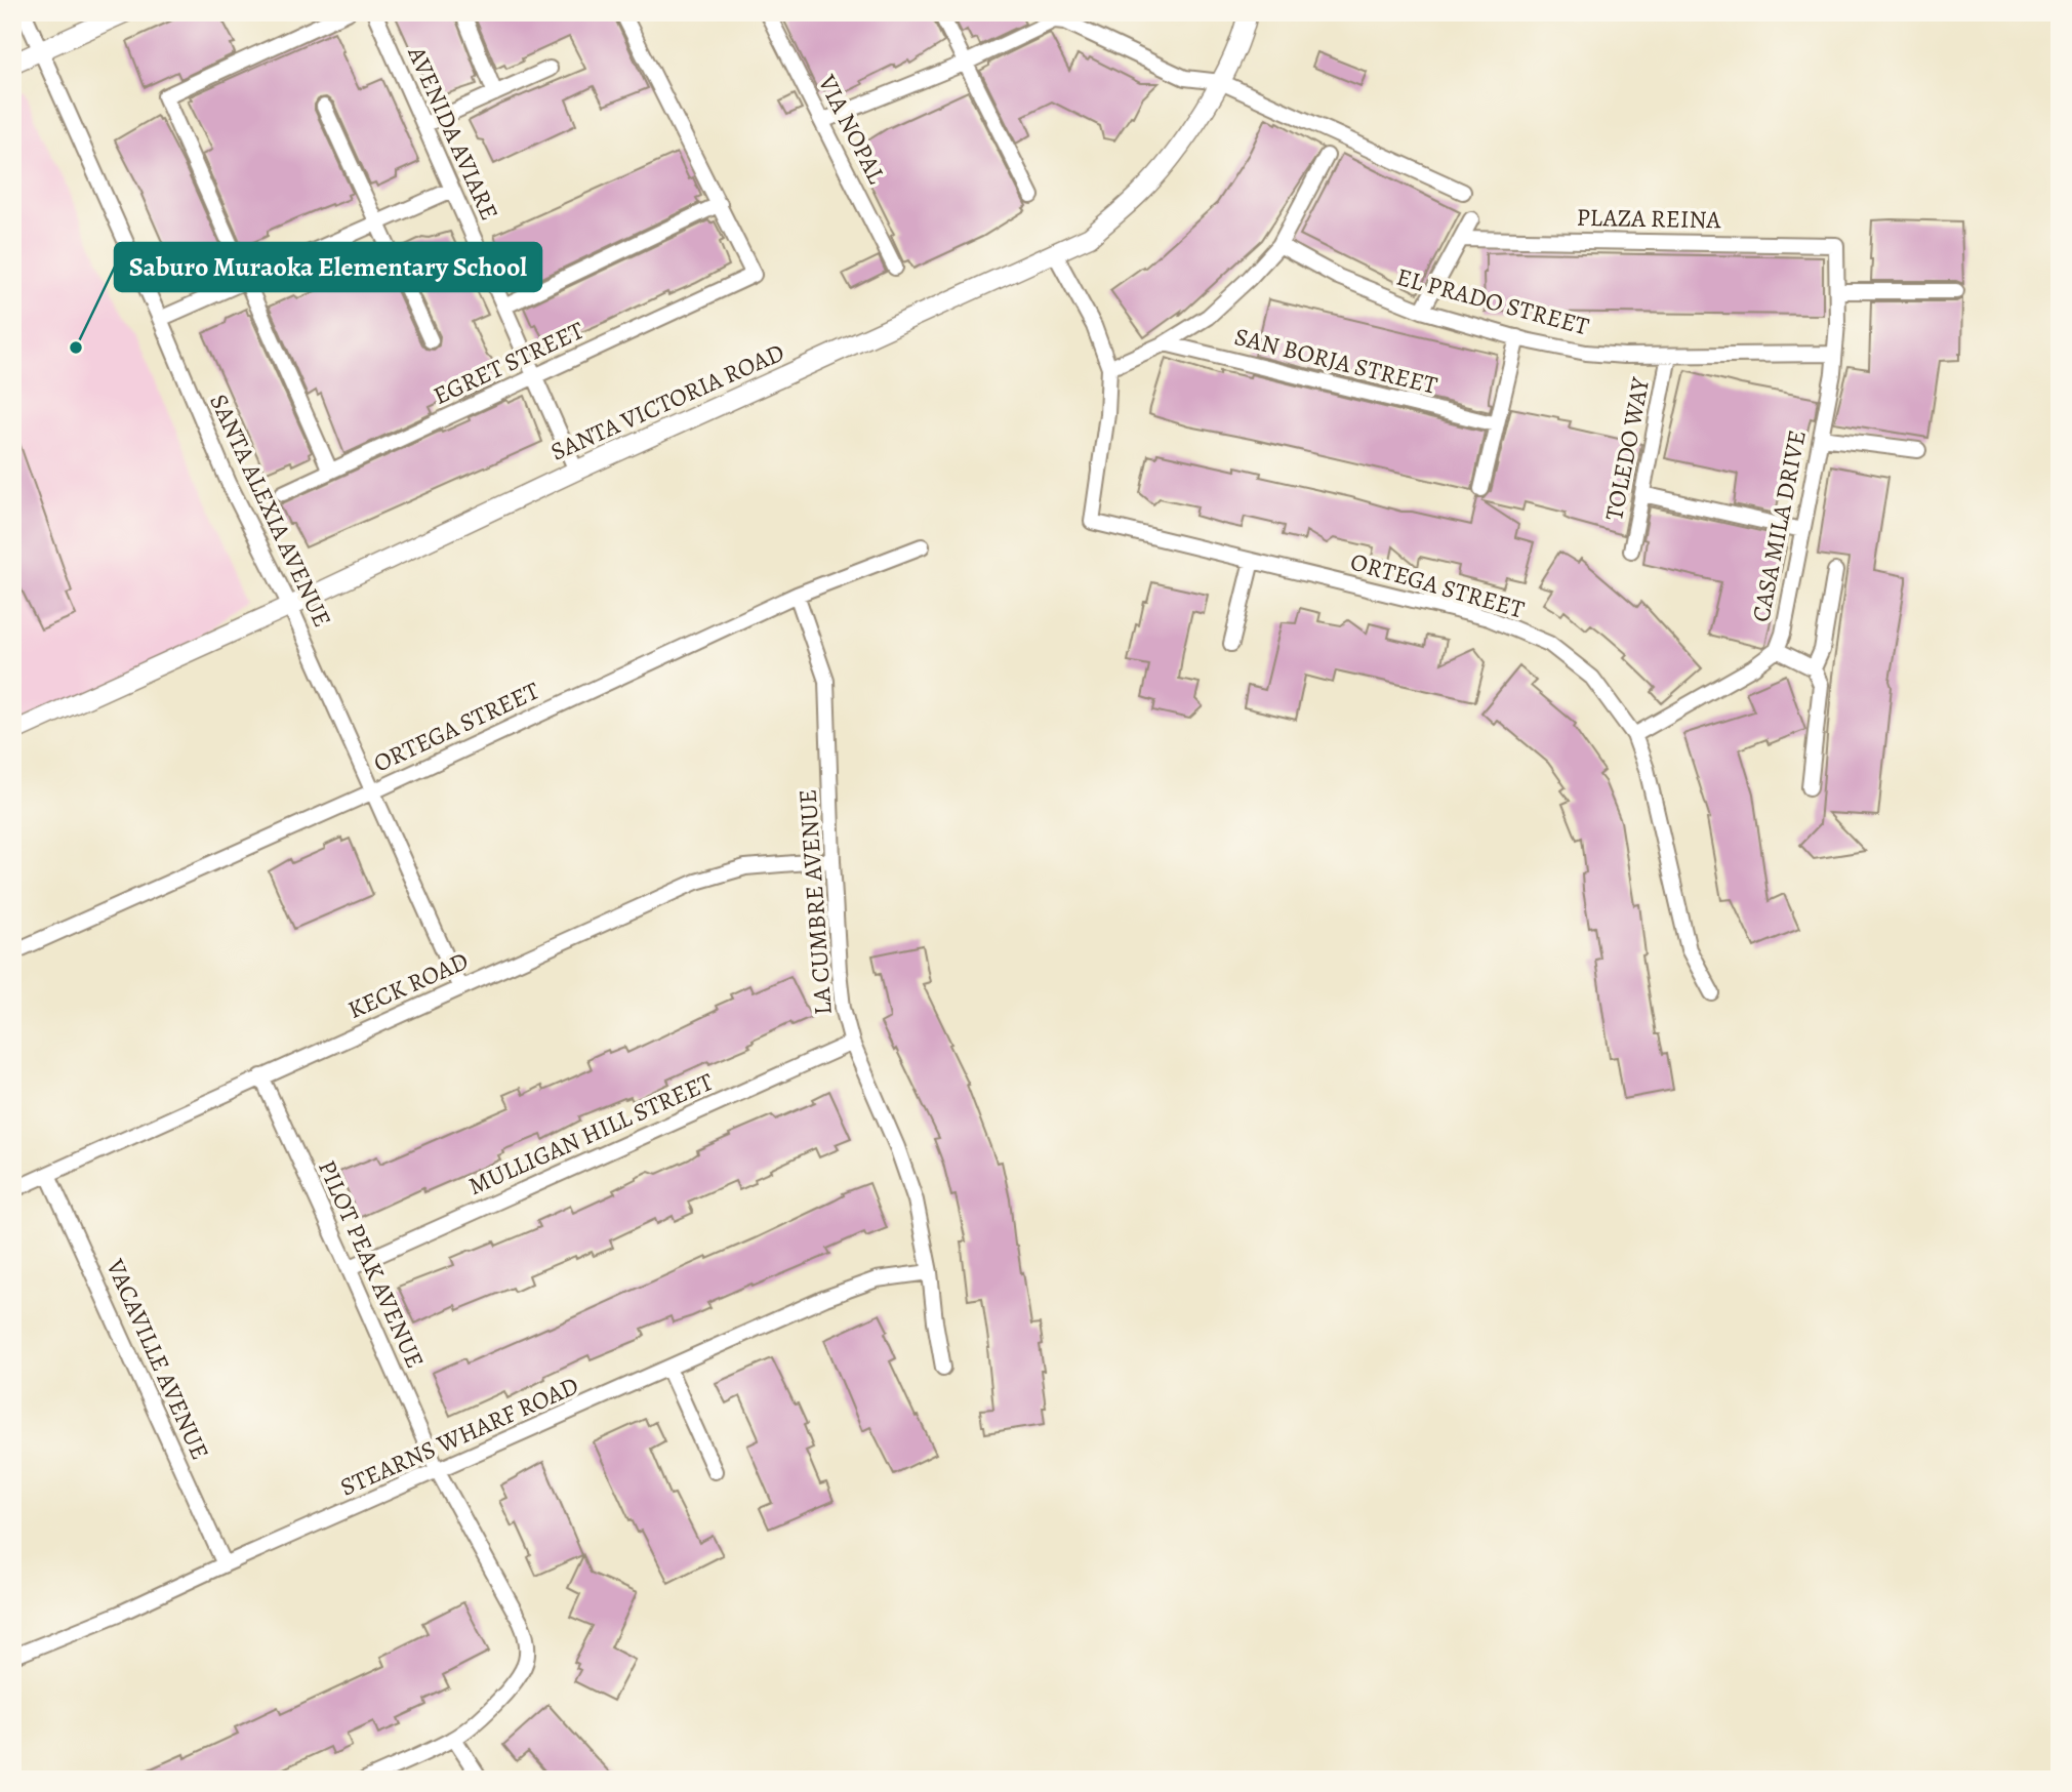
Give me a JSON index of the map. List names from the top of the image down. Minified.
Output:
{"streets":{"street":["VIA NOPAL","AVENIDA AVIARE","PLAZA REINA","EL PRADO STREET","SAN BORJA STREET","EGRET STREET","SANTA VICTORIA ROAD","TOLEDO WAY","SANTA ALEXIA AVENUE","CASA MILA DRIVE","ORTEGA STREET","LA CUMBRE AVENUE","KECK ROAD","MULLIGAN HILL STREET","PILOT PEAK AVENUE","VACAVILLE AVENUE","STEARNS WHARF ROAD"]},"crossings":[["AVENIDA AVIARE","EGRET STREET"],["AVENIDA AVIARE","SANTA VICTORIA ROAD"],["PLAZA REINA","CASA MILA DRIVE"],["EL PRADO STREET","TOLEDO WAY"],["EL PRADO STREET","CASA MILA DRIVE"],["SANTA VICTORIA ROAD","SANTA ALEXIA AVENUE"],["SANTA ALEXIA AVENUE","ORTEGA STREET"],["SANTA ALEXIA AVENUE","KECK ROAD"],["CASA MILA DRIVE","ORTEGA STREET"],["ORTEGA STREET","LA CUMBRE AVENUE"],["LA CUMBRE AVENUE","KECK ROAD"],["LA CUMBRE AVENUE","MULLIGAN HILL STREET"],["LA CUMBRE AVENUE","STEARNS WHARF ROAD"],["KECK ROAD","PILOT PEAK AVENUE"],["KECK ROAD","VACAVILLE AVENUE"],["MULLIGAN HILL STREET","PILOT PEAK AVENUE"],["PILOT PEAK AVENUE","STEARNS WHARF ROAD"],["VACAVILLE AVENUE","STEARNS WHARF ROAD"]],"places":["Saburo Muraoka Elementary School"]}
